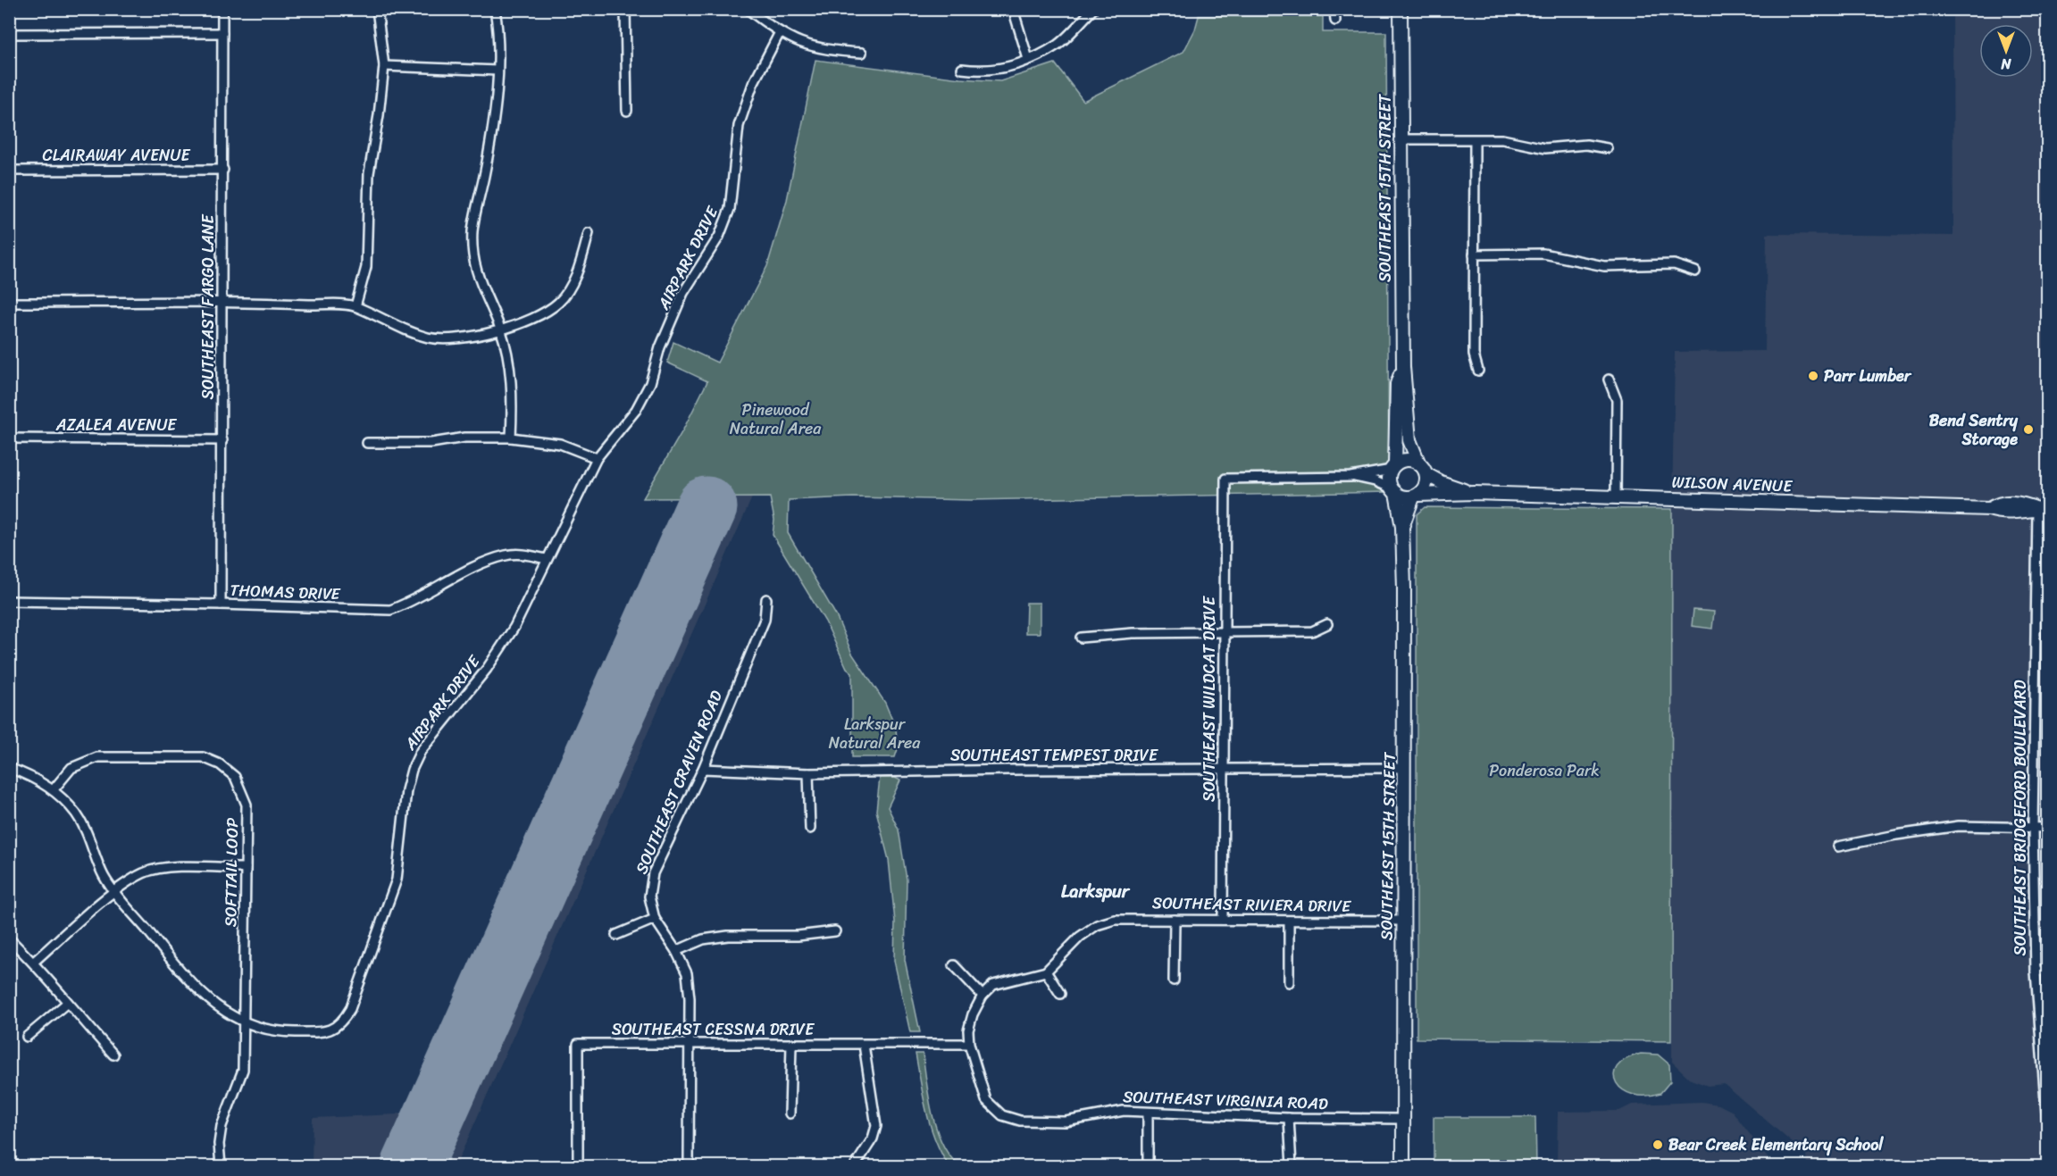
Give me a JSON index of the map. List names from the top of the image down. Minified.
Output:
{"streets":{"main road":["SOUTHEAST 15TH STREET","WILSON AVENUE"],"street":["CLAIRAWAY AVENUE","AIRPARK DRIVE","SOUTHEAST FARGO LANE","AZALEA AVENUE","THOMAS DRIVE","SOUTHEAST WILDCAT DRIVE","SOUTHEAST TEMPEST DRIVE","SOUTHEAST CRAVEN ROAD","SOUTHEAST BRIDGEFORD BOULEVARD","SOFTTAIL LOOP","SOUTHEAST RIVIERA DRIVE","SOUTHEAST CESSNA DRIVE","SOUTHEAST VIRGINIA ROAD"]},"crossings":[["CLAIRAWAY AVENUE","SOUTHEAST FARGO LANE"],["SOUTHEAST 15TH STREET","WILSON AVENUE"],["SOUTHEAST 15TH STREET","SOUTHEAST TEMPEST DRIVE"],["SOUTHEAST 15TH STREET","SOUTHEAST RIVIERA DRIVE"],["SOUTHEAST 15TH STREET","SOUTHEAST VIRGINIA ROAD"],["AIRPARK DRIVE","THOMAS DRIVE"],["AIRPARK DRIVE","SOFTTAIL LOOP"],["SOUTHEAST FARGO LANE","AZALEA AVENUE"],["SOUTHEAST FARGO LANE","THOMAS DRIVE"],["WILSON AVENUE","SOUTHEAST BRIDGEFORD BOULEVARD"],["SOUTHEAST WILDCAT DRIVE","SOUTHEAST TEMPEST DRIVE"],["SOUTHEAST WILDCAT DRIVE","SOUTHEAST RIVIERA DRIVE"],["SOUTHEAST TEMPEST DRIVE","SOUTHEAST CRAVEN ROAD"],["SOUTHEAST CRAVEN ROAD","SOUTHEAST CESSNA DRIVE"],["SOUTHEAST CESSNA DRIVE","SOUTHEAST VIRGINIA ROAD"]],"districts":["Larkspur"],"parks":["Pinewood Natural Area","Larkspur Natural Area","Ponderosa Park"],"places":["Parr Lumber","Bend Sentry Storage","Bear Creek Elementary School"],"north":"bottom"}
